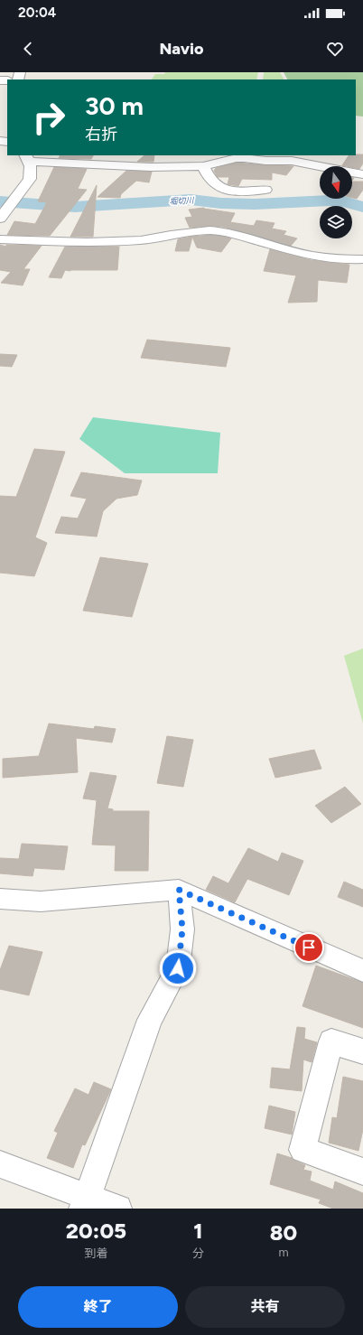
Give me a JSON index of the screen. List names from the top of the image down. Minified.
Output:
{"water":["堀切川"],"north":"bottom","page":{"status":"20:04","header":"Navio","turn":["30 m","右折"],"eta":["20:05","到着","1","分","80","m"],"buttons":["終了","共有"]}}
